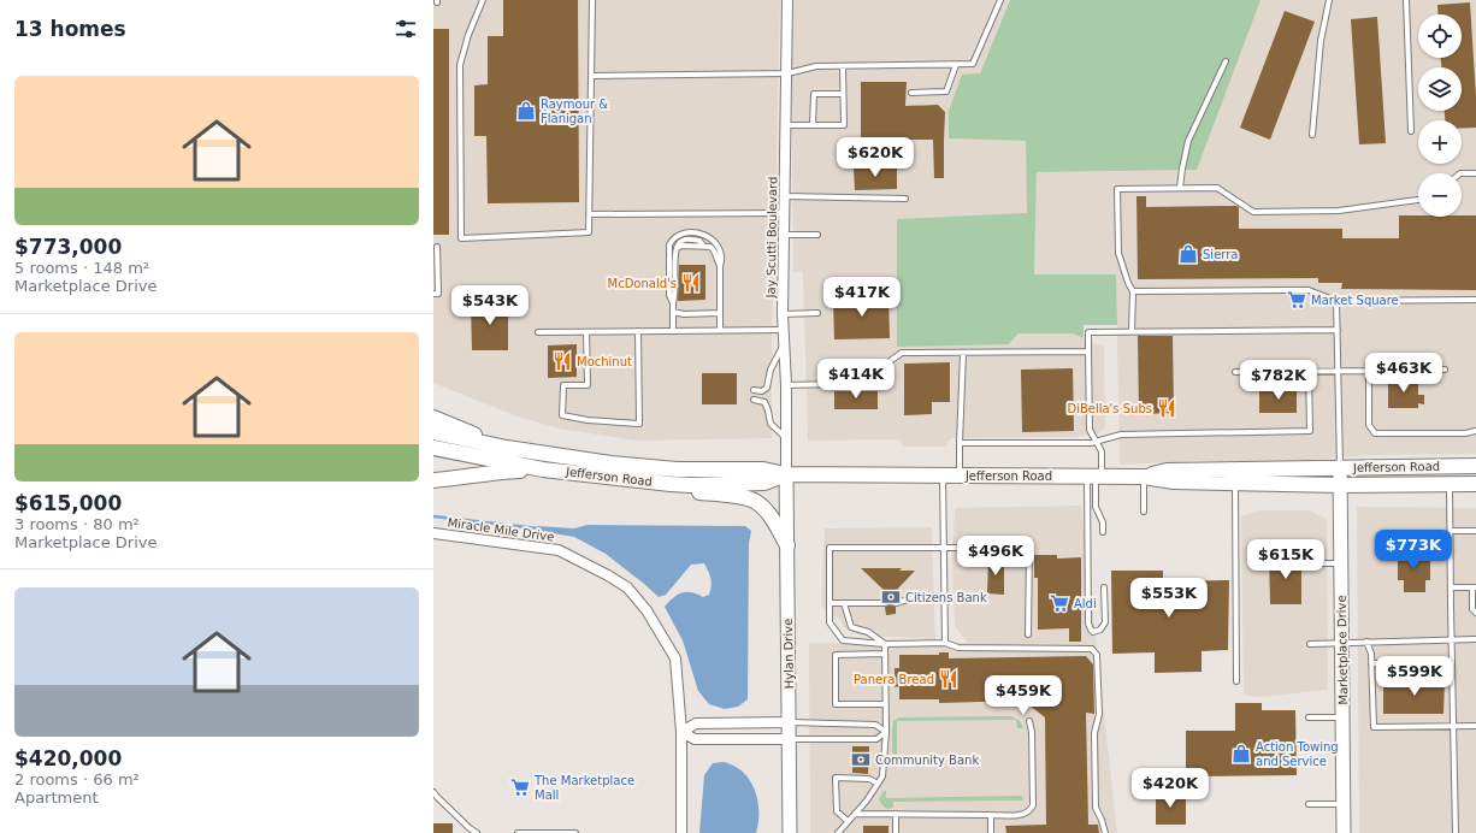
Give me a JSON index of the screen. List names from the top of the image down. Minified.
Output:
{"streets":{"main road":["Jefferson Road"],"street":["Jay Scutti Boulevard","Miracle Mile Drive","Marketplace Drive","Hylan Drive"]},"crossings":[["Jay Scutti Boulevard","Jefferson Road"],["Jay Scutti Boulevard","Hylan Drive"],["Jefferson Road","Marketplace Drive"],["Jefferson Road","Hylan Drive"]],"places":{"shop":["Raymour & Flanigan","Sierra","Action Towing and Service"],"restaurant":["McDonald's","Mochinut","DiBella's Subs","Panera Bread"],"supermarket":["Market Square","Aldi","The Marketplace Mall"],"bank":["Citizens Bank","Community Bank"]},"page":{"heading":"13 homes","map_buttons":["+","−"],"list":[{"name":"$773,000","note":"5 rooms · 148 m² · Marketplace Drive"},{"name":"$615,000","note":"3 rooms · 80 m² · Marketplace Drive"},{"name":"$420,000","note":"2 rooms · 66 m² · Apartment"}],"price":["$620K","$417K","$543K","$463K","$414K","$782K","$773K","$496K","$615K","$553K","$599K","$459K","$420K"]}}
